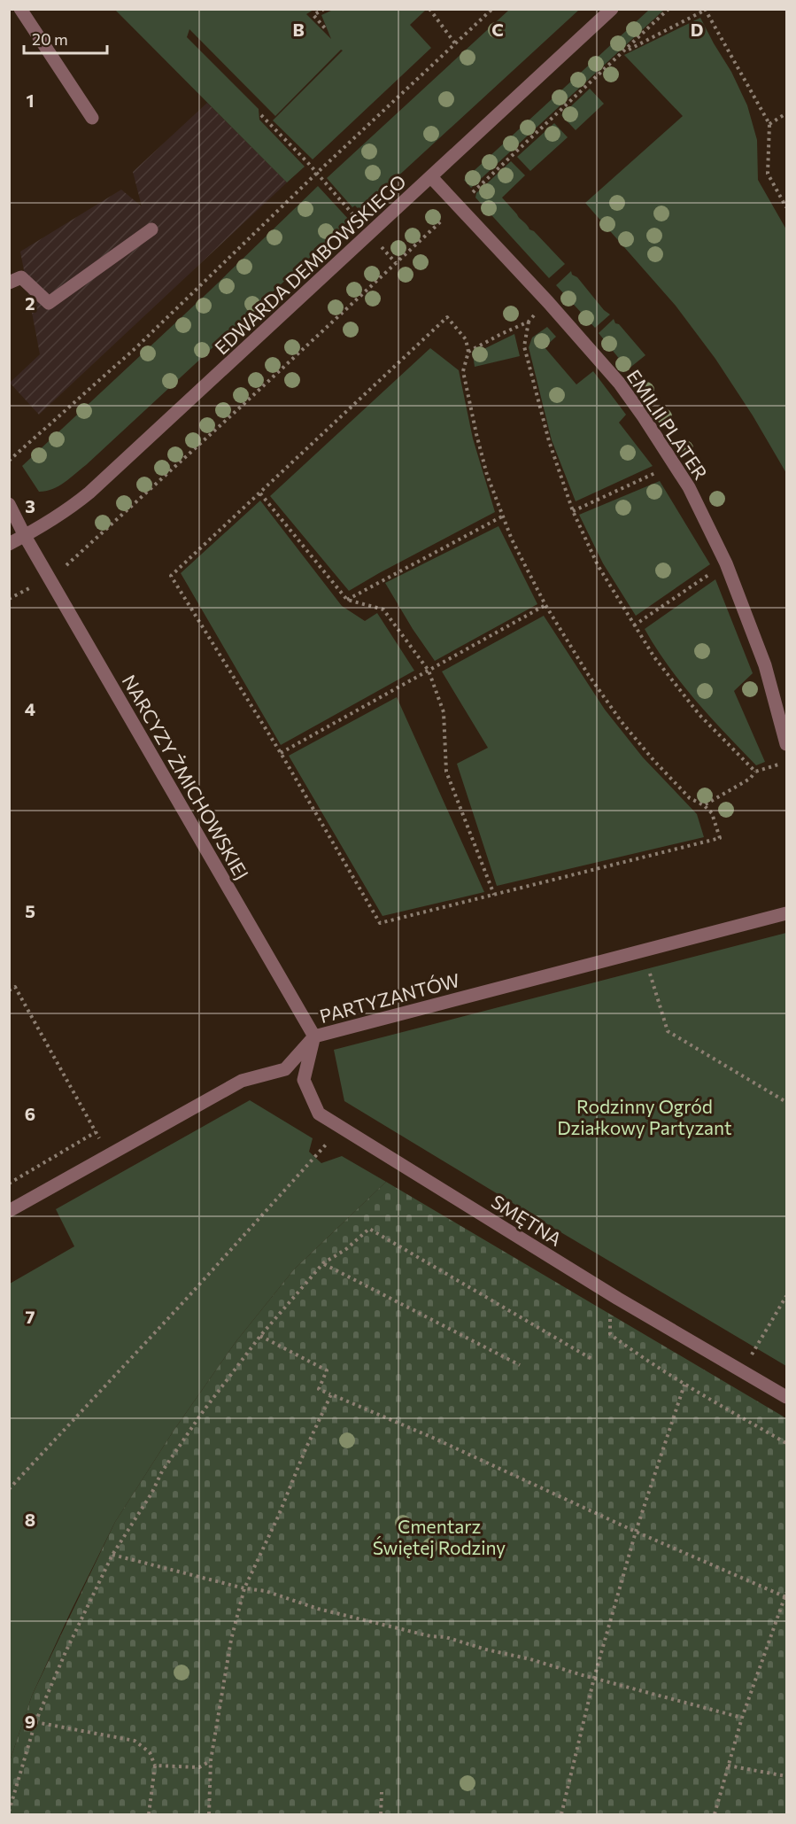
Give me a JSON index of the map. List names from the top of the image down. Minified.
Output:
{"streets":{"street":["EDWARDA DEMBOWSKIEGO","EMILII PLATER","NARCYZY ŻMICHOWSKIEJ","PARTYZANTÓW","SMĘTNA"]},"crossings":[["EDWARDA DEMBOWSKIEGO","EMILII PLATER"],["EDWARDA DEMBOWSKIEGO","NARCYZY ŻMICHOWSKIEJ"],["NARCYZY ŻMICHOWSKIEJ","PARTYZANTÓW"],["NARCYZY ŻMICHOWSKIEJ","SMĘTNA"],["PARTYZANTÓW","SMĘTNA"]],"parks":["Rodzinny Ogród Działkowy Partyzant","Cmentarz Świętej Rodziny"],"scale_bar":"20 m","grid":{"columns":["B","C","D"],"rows":["1","2","3","4","5","6","7","8","9"]}}
